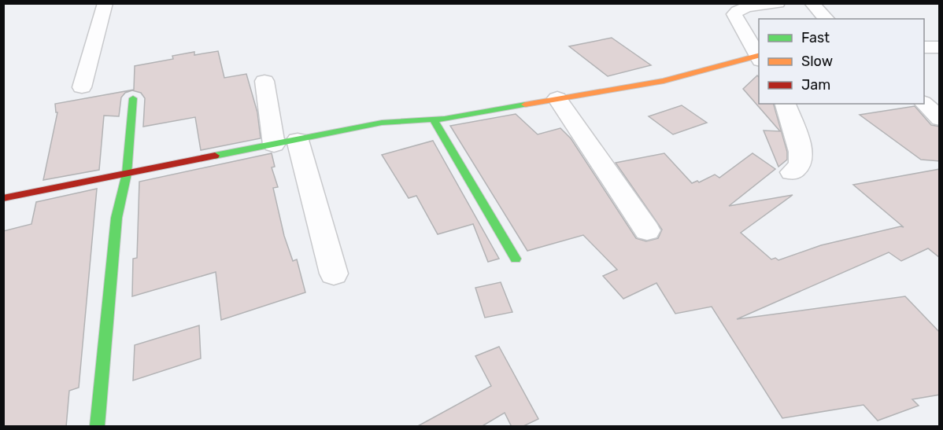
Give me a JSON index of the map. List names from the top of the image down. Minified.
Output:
{"legend":["Fast","Slow","Jam"]}
